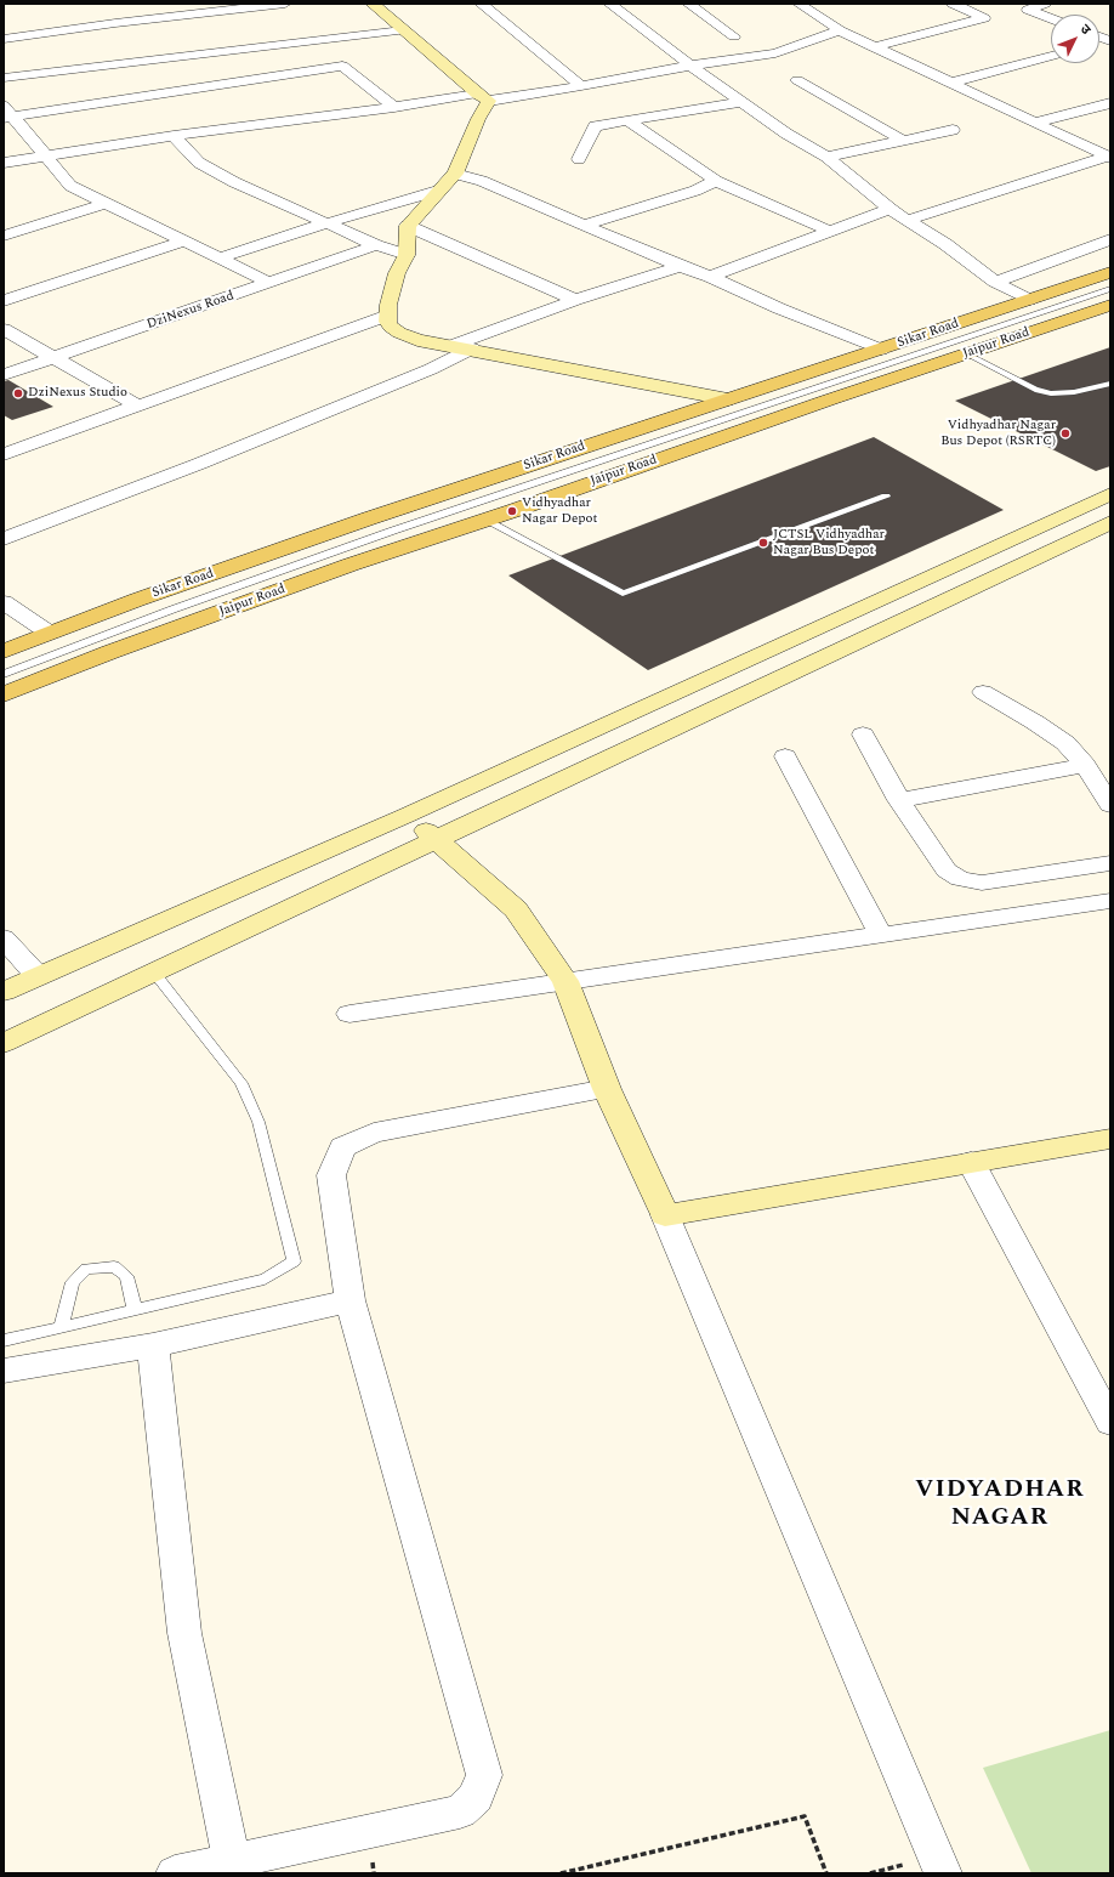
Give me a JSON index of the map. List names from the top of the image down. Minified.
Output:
{"streets":{"main road":["Sikar Road","Jaipur Road"],"street":["DziNexus Road"]},"districts":["VIDYADHAR NAGAR"],"places":["DziNexus Studio","Vidhyadhar Nagar Bus Depot (RSRTC)","Vidhyadhar Nagar Depot","JCTSL Vidhyadhar Nagar Bus Depot"],"north":"top right"}
